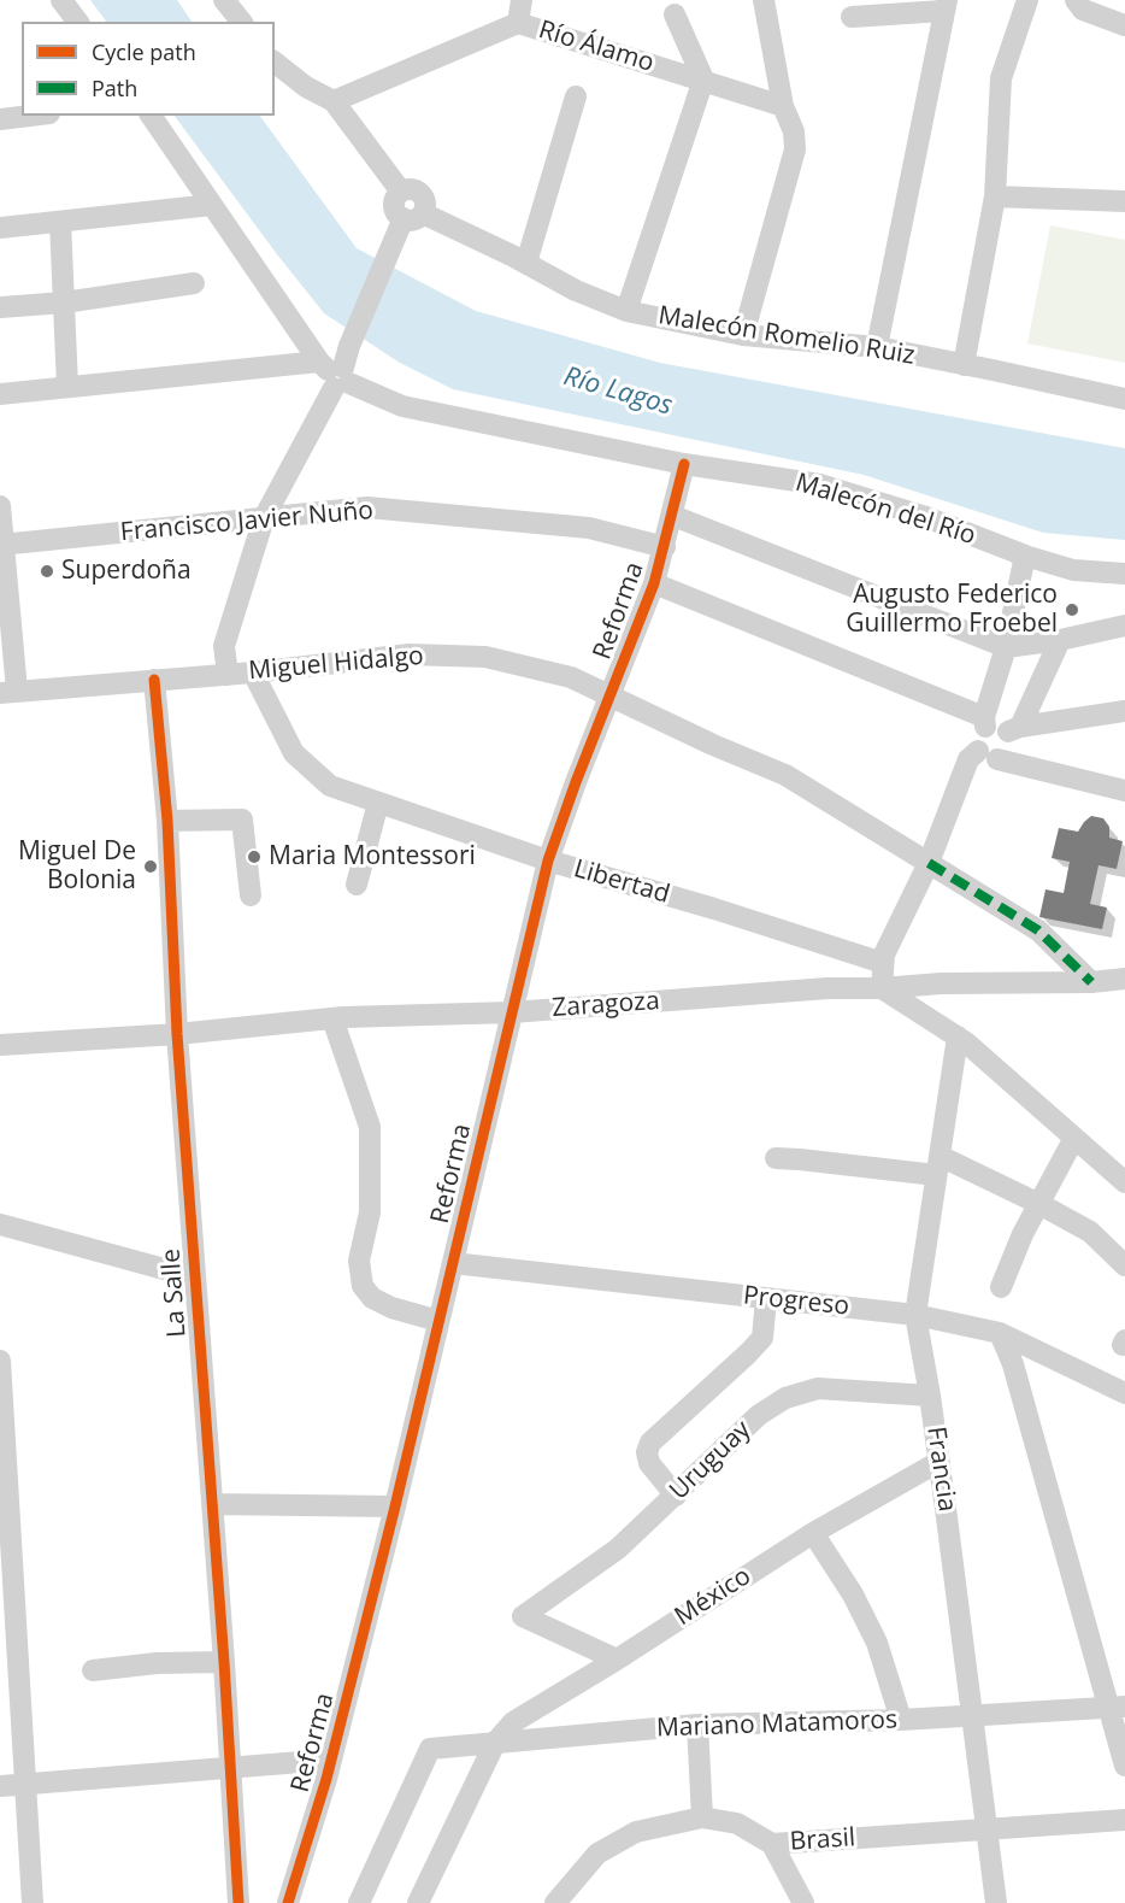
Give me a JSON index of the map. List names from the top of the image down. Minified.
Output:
{"streets":{"street":["Río Álamo","Malecón Romelio Ruiz","Malecón del Río","Francisco Javier Nuño","Reforma","Miguel Hidalgo","Libertad","Zaragoza","La Salle","Progreso","Uruguay","Francia","México","Mariano Matamoros","Brasil"]},"crossings":[["Malecón del Río","Reforma"],["Francisco Javier Nuño","Reforma"],["Reforma","Miguel Hidalgo"],["Reforma","Libertad"],["Reforma","Zaragoza"],["Reforma","Progreso"],["Miguel Hidalgo","Libertad"],["Miguel Hidalgo","Zaragoza"],["Miguel Hidalgo","La Salle"],["Zaragoza","La Salle"],["Progreso","Francia"],["Uruguay","Francia"],["Uruguay","México"],["Francia","México"],["Francia","Mariano Matamoros"],["Francia","Brasil"],["México","Mariano Matamoros"]],"water":["Río Lagos"],"places":["Superdoña","Augusto Federico Guillermo Froebel","Maria Montessori","Miguel De Bolonia"],"legend":["Cycle path","Path"]}
